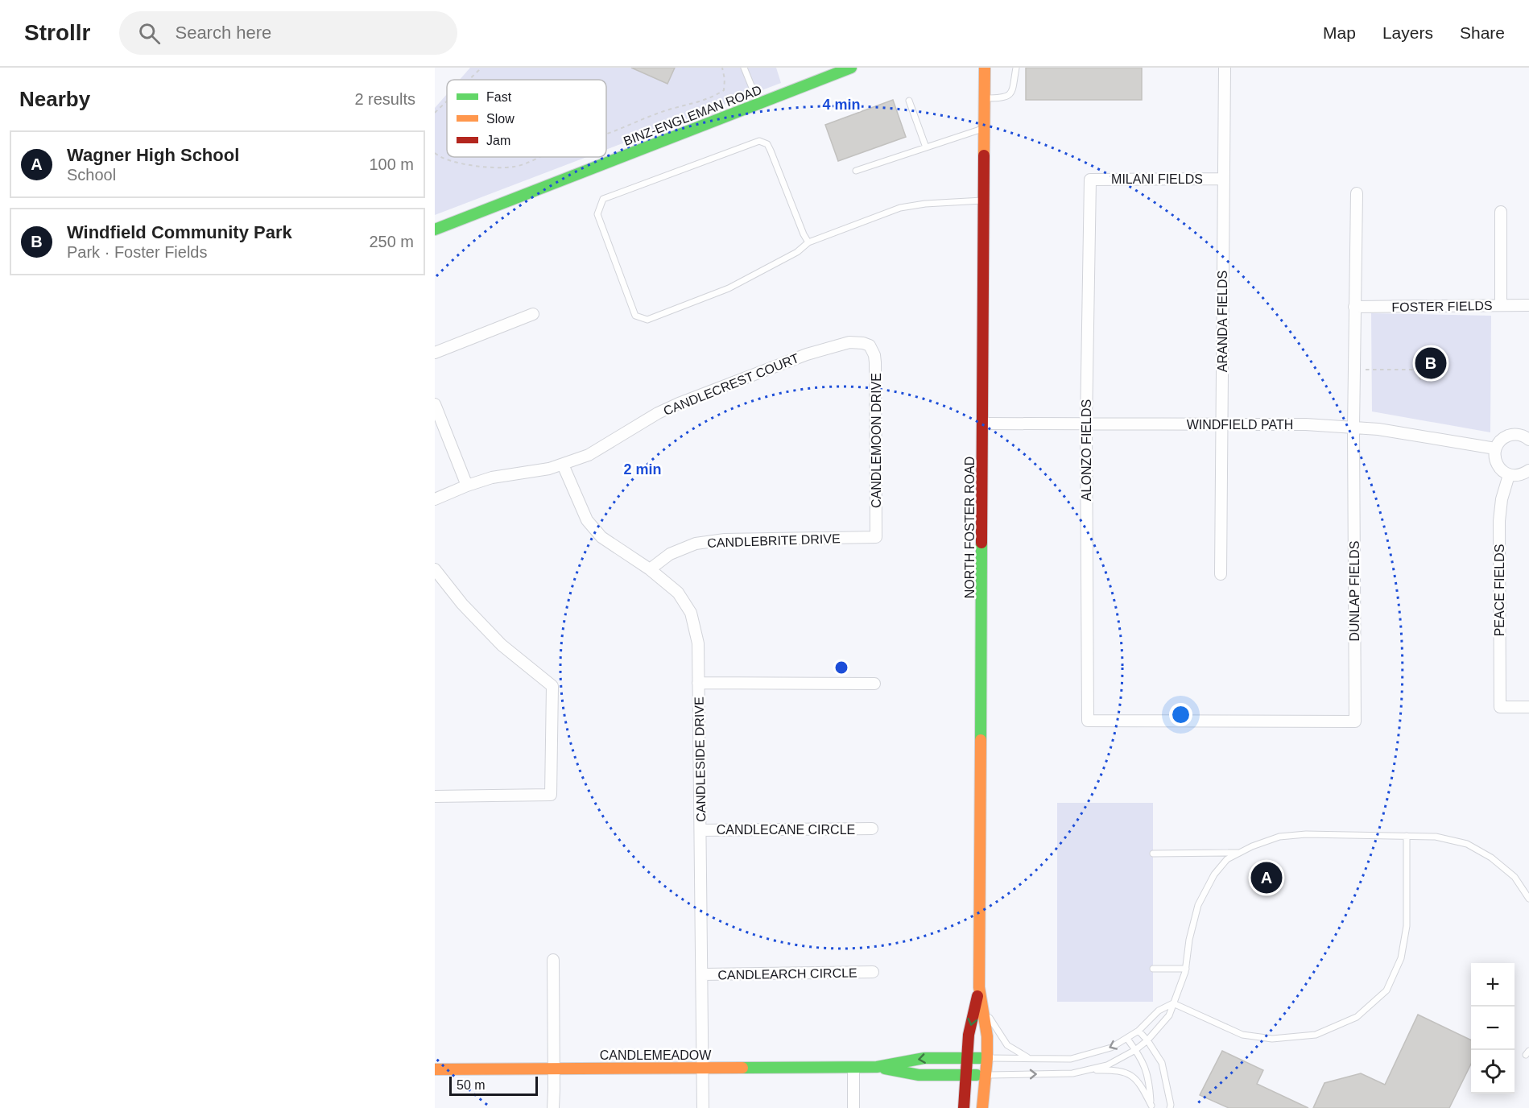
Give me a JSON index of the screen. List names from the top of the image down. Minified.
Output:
{"streets":{"main road":["BINZ-ENGLEMAN ROAD","NORTH FOSTER ROAD","CANDLEMEADOW"],"street":["MILANI FIELDS","FOSTER FIELDS","ARANDA FIELDS","CANDLECREST COURT","WINDFIELD PATH","CANDLEMOON DRIVE","ALONZO FIELDS","CANDLEBRITE DRIVE","PEACE FIELDS","DUNLAP FIELDS","CANDLESIDE DRIVE","CANDLECANE CIRCLE","CANDLEARCH CIRCLE"]},"crossings":[["MILANI FIELDS","ARANDA FIELDS"],["MILANI FIELDS","ALONZO FIELDS"],["FOSTER FIELDS","DUNLAP FIELDS"],["ARANDA FIELDS","WINDFIELD PATH"],["CANDLECREST COURT","CANDLEMOON DRIVE"],["CANDLECREST COURT","CANDLESIDE DRIVE"],["WINDFIELD PATH","ALONZO FIELDS"],["WINDFIELD PATH","NORTH FOSTER ROAD"],["WINDFIELD PATH","DUNLAP FIELDS"],["CANDLEMOON DRIVE","CANDLEBRITE DRIVE"],["ALONZO FIELDS","DUNLAP FIELDS"],["NORTH FOSTER ROAD","CANDLEMEADOW"],["CANDLEBRITE DRIVE","CANDLESIDE DRIVE"],["CANDLESIDE DRIVE","CANDLECANE CIRCLE"],["CANDLESIDE DRIVE","CANDLEARCH CIRCLE"],["CANDLESIDE DRIVE","CANDLEMEADOW"]],"legend":["Fast","Slow","Jam"],"scale_bar":"50 m","page":{"header":"Strollr","search":"Search here","nav":["Map","Layers","Share"],"heading":["Nearby","2 results"],"list":[{"mark":"A","name":"Wagner High School","note":"School","value":"100 m"},{"mark":"B","name":"Windfield Community Park","note":"Park · Foster Fields","value":"250 m"}],"pins":["B","A"],"map_buttons":["+","−"],"scale":"50 m"},"rings":["4 min","2 min"]}
